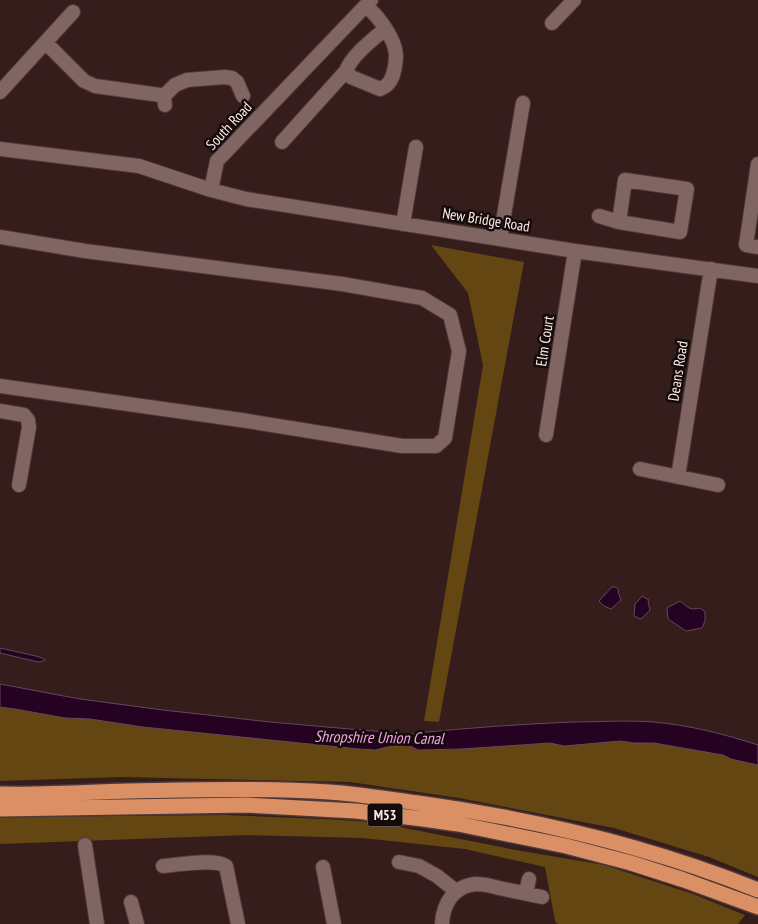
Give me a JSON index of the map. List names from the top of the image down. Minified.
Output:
{"streets":{"highway":["M53"],"street":["South Road","New Bridge Road","Elm Court","Deans Road"]},"crossings":[["South Road","New Bridge Road"],["New Bridge Road","Elm Court"],["New Bridge Road","Deans Road"]],"water":["Shropshire Union Canal"]}
